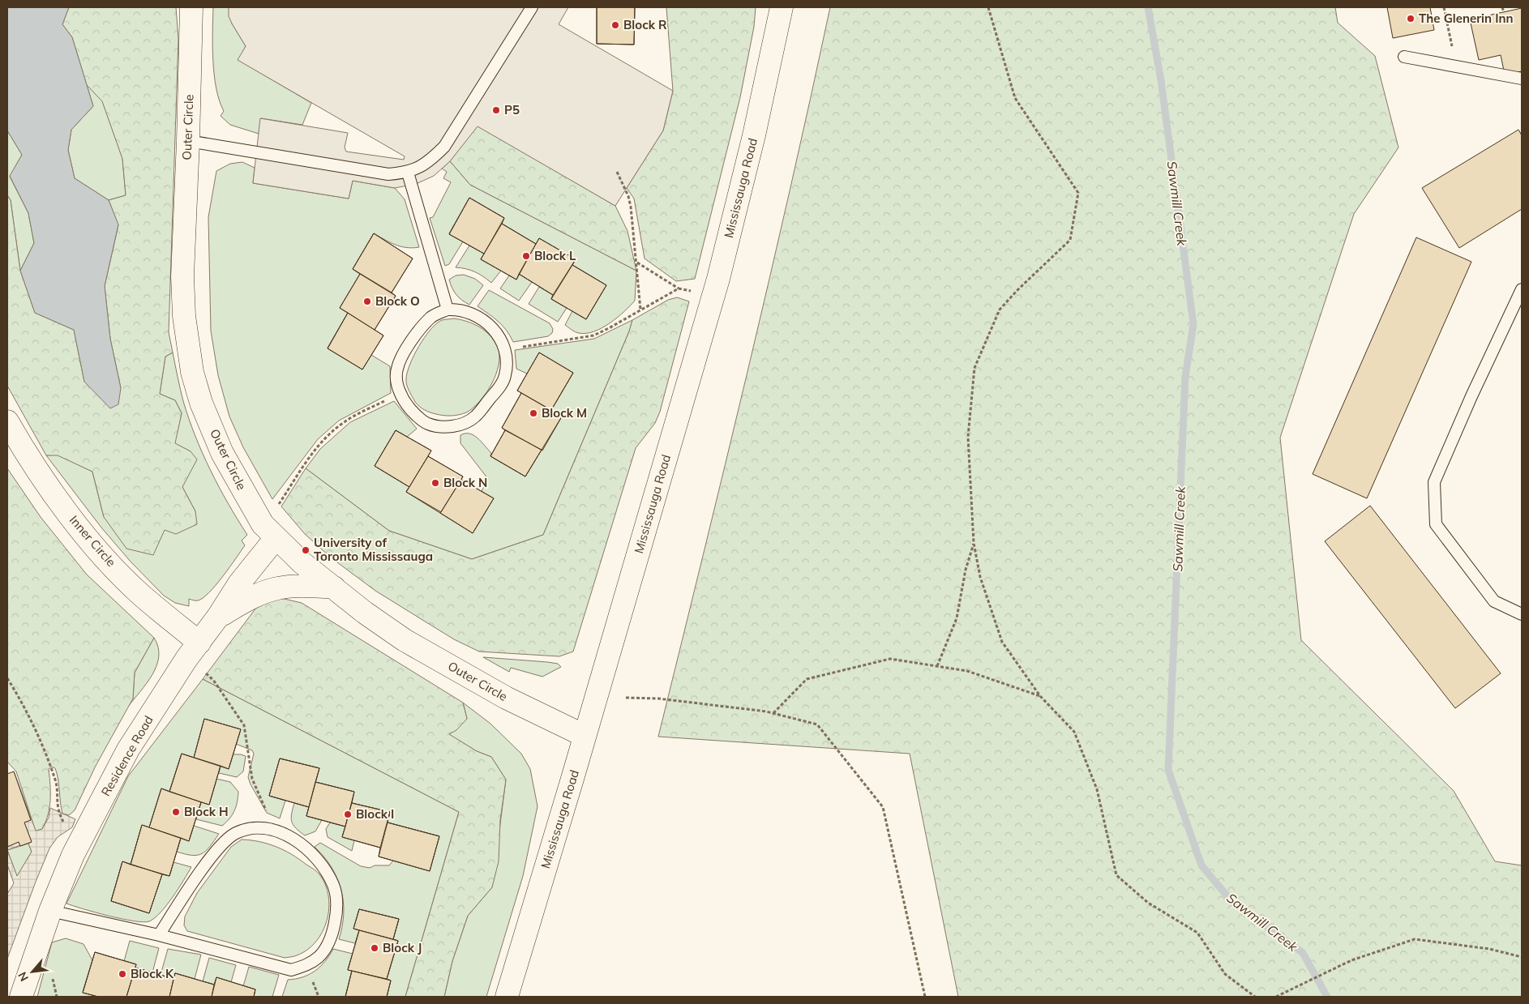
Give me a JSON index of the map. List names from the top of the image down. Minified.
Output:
{"streets":{"street":["Outer Circle","Mississauga Road","Inner Circle","Residence Road"]},"crossings":[["Outer Circle","Mississauga Road"],["Outer Circle","Residence Road"],["Inner Circle","Residence Road"]],"water":["Sawmill Creek"],"places":["The Glenerin Inn","Block R","P5","Block L","Block O","Block M","Block N","University of Toronto Mississauga","Block H","Block I","Block J","Block K"],"north":"bottom left"}
